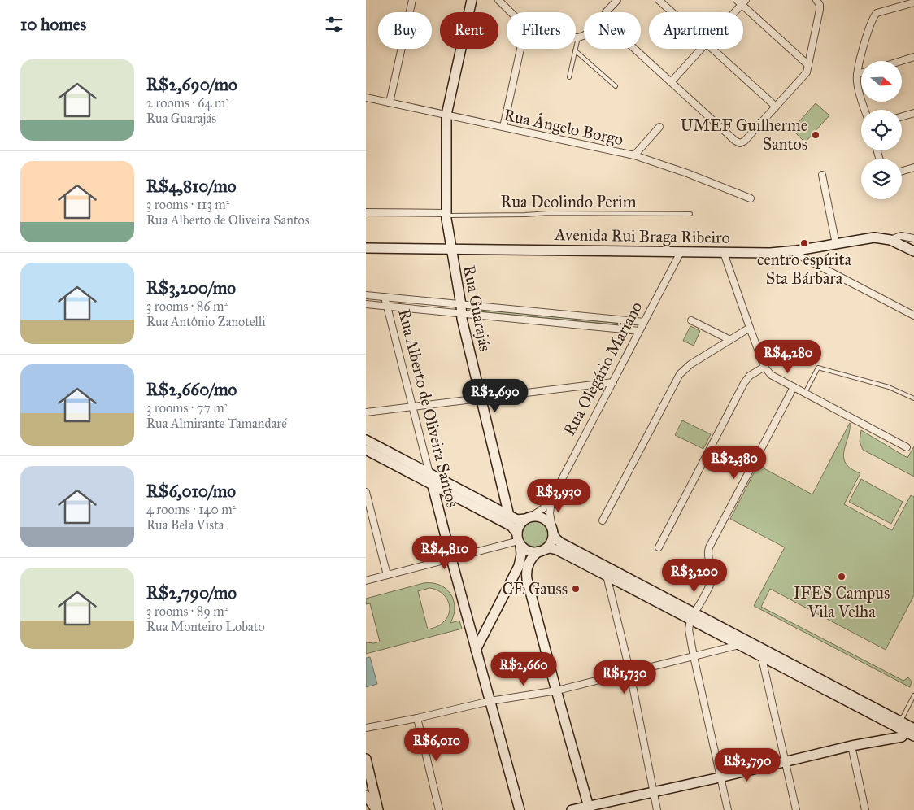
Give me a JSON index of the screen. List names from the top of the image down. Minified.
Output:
{"streets":{"main road":["Avenida Rui Braga Ribeiro","Rua Guarajás","Rua Alberto de Oliveira Santos"],"street":["Rua Ângelo Borgo","Rua Deolindo Perim","Rua Olegário Mariano"]},"crossings":[["Rua Ângelo Borgo","Rua Guarajás"],["Rua Deolindo Perim","Rua Guarajás"],["Avenida Rui Braga Ribeiro","Rua Guarajás"],["Avenida Rui Braga Ribeiro","Rua Olegário Mariano"]],"places":["UMEF Guilherme Santos","centro espírita Sta Bárbara","IFES Campus Vila Velha","CE Gauss"],"north":"right","page":{"heading":"10 homes","chip":["Buy","Rent","Filters","New","Apartment"],"list":[{"name":"R$2,690/mo","note":"2 rooms · 64 m² · Rua Guarajás"},{"name":"R$4,810/mo","note":"3 rooms · 113 m² · Rua Alberto de Oliveira Santos"},{"name":"R$3,200/mo","note":"3 rooms · 86 m² · Rua Antônio Zanotelli"},{"name":"R$2,660/mo","note":"3 rooms · 77 m² · Rua Almirante Tamandaré"},{"name":"R$6,010/mo","note":"4 rooms · 140 m² · Rua Bela Vista"},{"name":"R$2,790/mo","note":"3 rooms · 89 m² · Rua Monteiro Lobato"}],"price":["R$4,280","R$2,690","R$2,380","R$3,930","R$4,810","R$3,200","R$2,660","R$1,730","R$6,010","R$2,790"]}}
